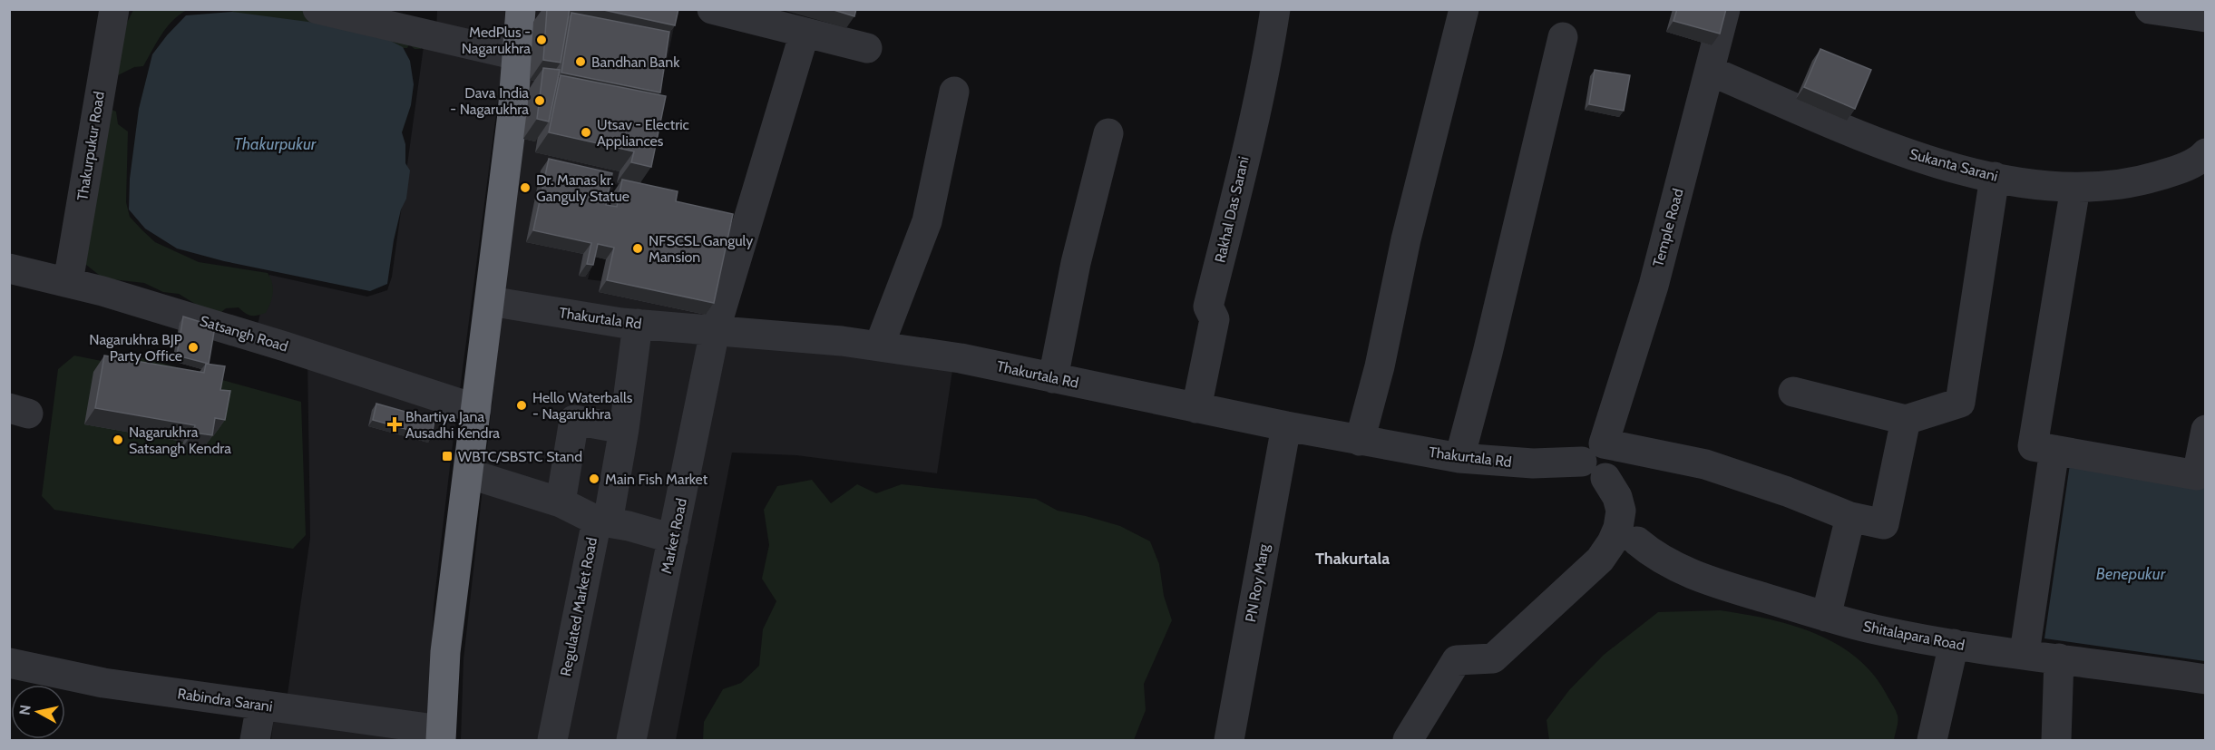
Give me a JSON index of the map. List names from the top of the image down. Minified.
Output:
{"streets":{"street":["Thakurpukur Road","Sukanta Sarani","Rakhal Das Sarani","Temple Road","Thakurtala Rd","Satsangh Road","Market Road","PN Roy Marg","Regulated Market Road","Shitalapara Road","Rabindra Sarani"]},"crossings":[["Thakurpukur Road","Satsangh Road"],["Sukanta Sarani","Temple Road"],["Rakhal Das Sarani","Thakurtala Rd"],["Temple Road","Thakurtala Rd"],["Thakurtala Rd","Market Road"],["Thakurtala Rd","PN Roy Marg"],["Thakurtala Rd","Regulated Market Road"]],"districts":["Thakurtala"],"water":["Thakurpukur","Benepukur"],"places":{"other":["MedPlus - Nagarukhra","Bandhan Bank","Dava India - Nagarukhra","Utsav - Electric Appliances","Dr. Manas kr. Ganguly Statue","NFSCSL Ganguly Mansion","Nagarukhra BJP Party Office","Hello Waterballs - Nagarukhra","Nagarukhra Satsangh Kendra","Main Fish Market"],"health":["Bhartiya Jana Ausadhi Kendra"],"transit":["WBTC/SBSTC Stand"]},"north":"left"}
